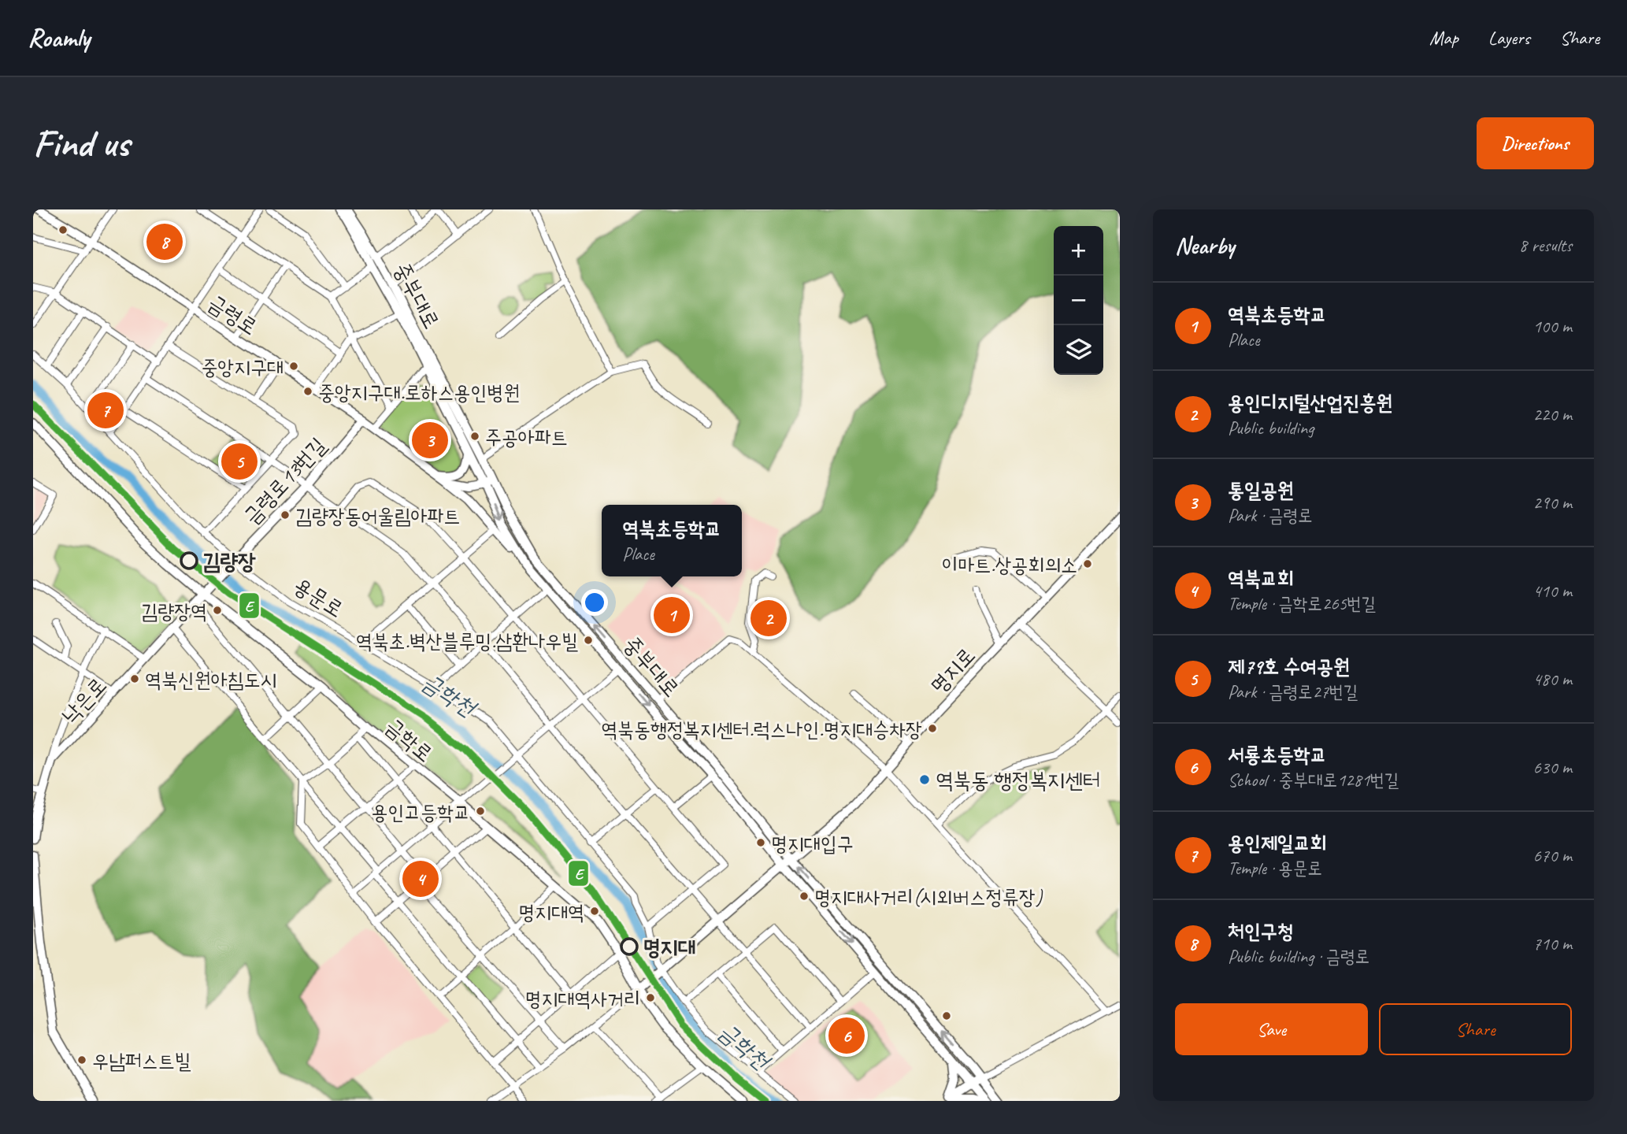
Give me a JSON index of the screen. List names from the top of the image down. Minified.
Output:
{"streets":{"main road":["중부대로","금령로","금령로13번길","명지로","낙은로","금학로"],"street":["용문로"]},"crossings":[["중부대로","금령로"],["중부대로","명지로"],["금령로","금령로13번길"],["금령로13번길","용문로"],["금령로13번길","낙은로"],["금령로13번길","금학로"],["용문로","명지로"],["명지로","금학로"],["낙은로","금학로"]],"water":["금학천"],"places":["중앙지구대","중앙지구대.로하스용인병원","주공아파트","김량장동어울림아파트","김량장","이마트.상공회의소","김량장역","역북초.벽산블루밍.삼환나우빌","역북신원아침도시","역북동행정복지센터.럭스나인.명지대승차장","역북동 행정복지센터","용인고등학교","명지대입구","명지대사거리(시외버스정류장)","명지대역","명지대","명지대역사거리","우남퍼스트빌"],"lines":["transit line E"],"page":{"header":"Roamly","nav":["Map","Layers","Share"],"buttons":["Directions",["Save","Share"]],"title":"Find us","heading":["Nearby","8 results"],"pins":["8","7","3","5","1","2","4","6"],"map_buttons":["+","−"],"list":[{"mark":"1","name":"역북초등학교","note":"Place","value":"100 m"},{"mark":"2","name":"용인디지털산업진흥원","note":"Public building","value":"220 m"},{"mark":"3","name":"통일공원","note":"Park · 금령로","value":"290 m"},{"mark":"4","name":"역북교회","note":"Temple · 금학로265번길","value":"410 m"},{"mark":"5","name":"제79호 수여공원","note":"Park · 금령로27번길","value":"480 m"},{"mark":"6","name":"서룡초등학교","note":"School · 중부대로1281번길","value":"630 m"},{"mark":"7","name":"용인제일교회","note":"Temple · 용문로","value":"670 m"},{"mark":"8","name":"처인구청","note":"Public building · 금령로","value":"710 m"}],"popup":["역북초등학교","Place"]}}
